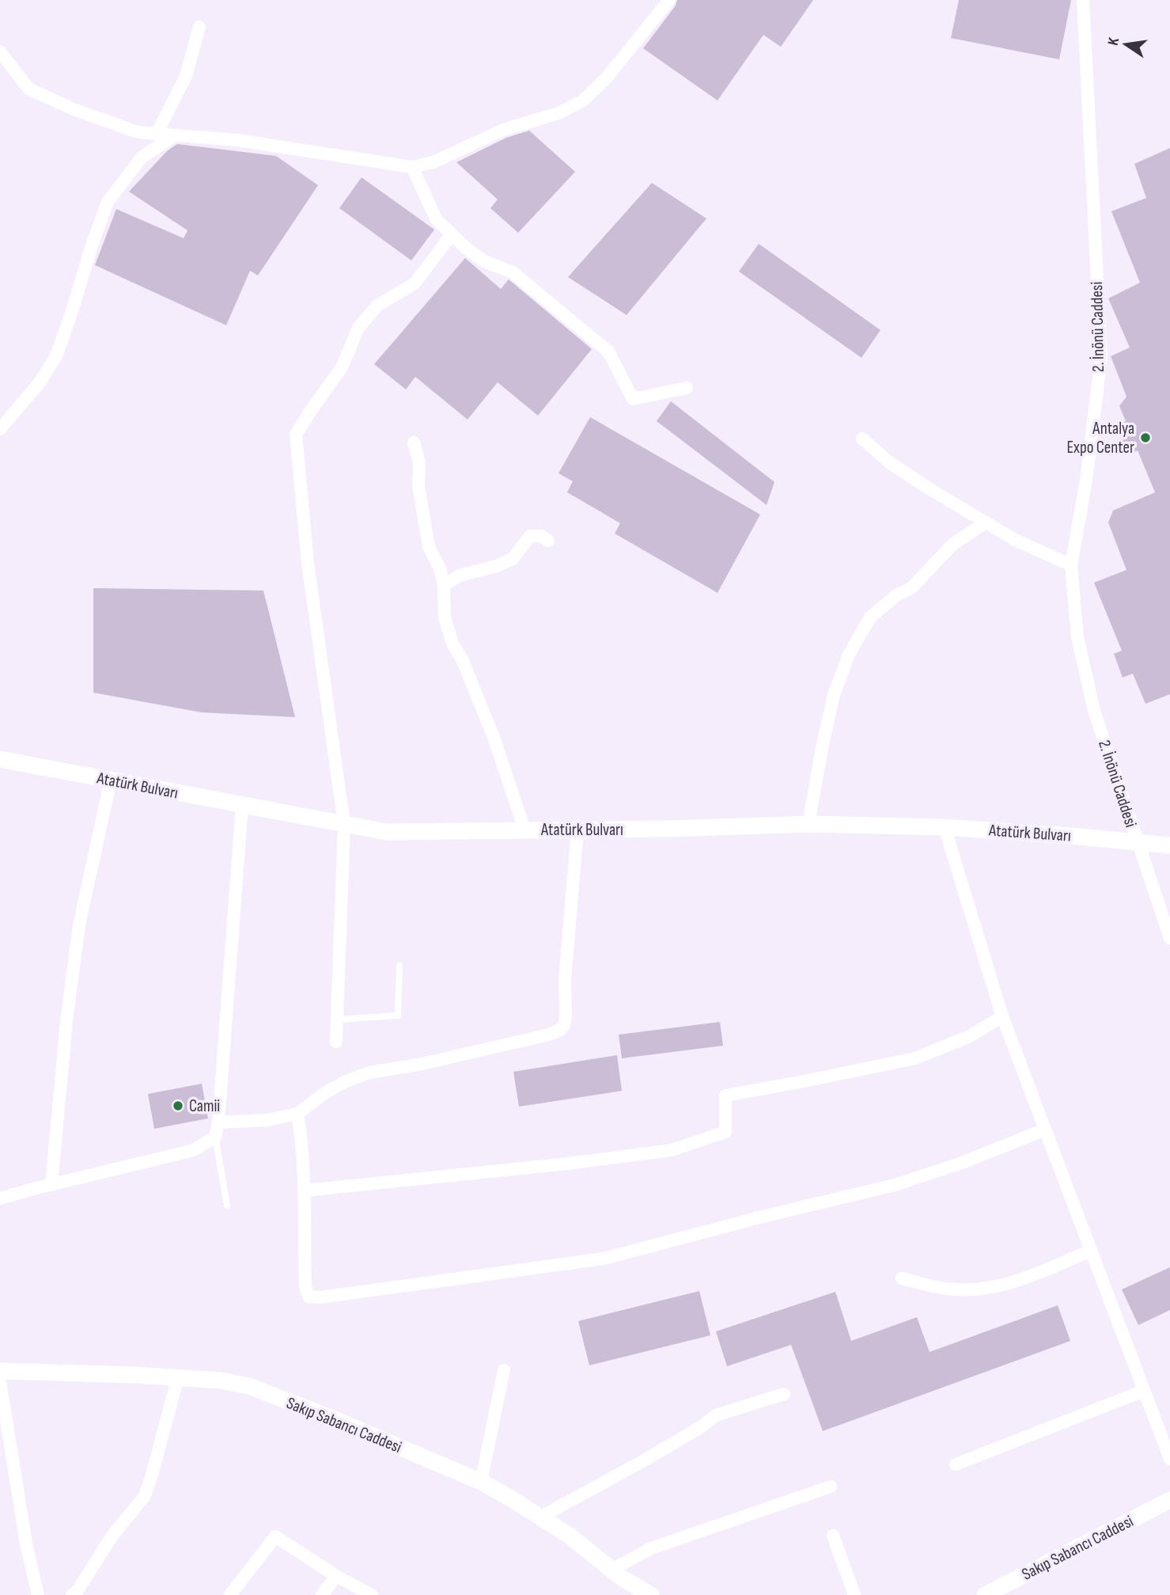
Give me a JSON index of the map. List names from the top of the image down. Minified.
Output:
{"streets":{"street":["2. İnönü Caddesi","Atatürk Bulvarı","Sakıp Sabancı Caddesi"]},"crossings":[["2. İnönü Caddesi","Atatürk Bulvarı"]],"places":["Antalya Expo Center","Camii"],"north":"left"}
